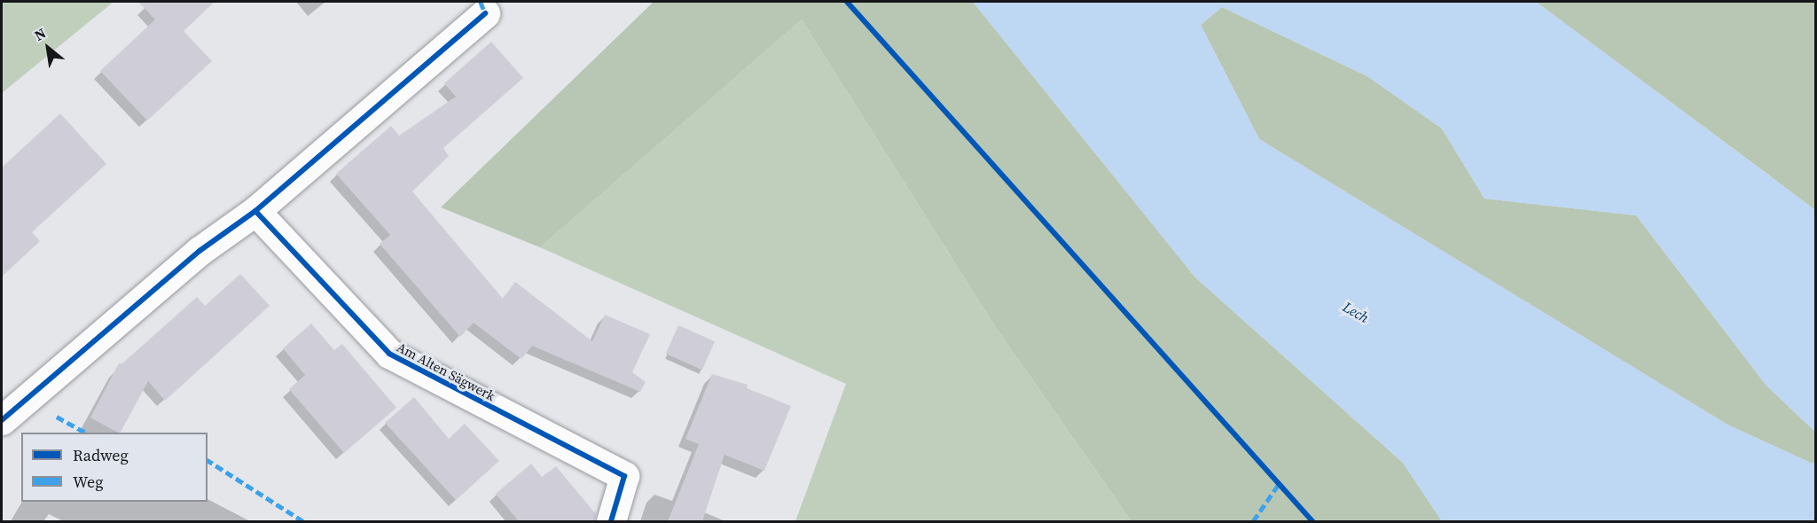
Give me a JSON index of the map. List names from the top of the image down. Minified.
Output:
{"streets":{"street":["Am Alten Sägwerk"]},"water":["Lech"],"legend":["Radweg","Weg"],"north":"top left"}
